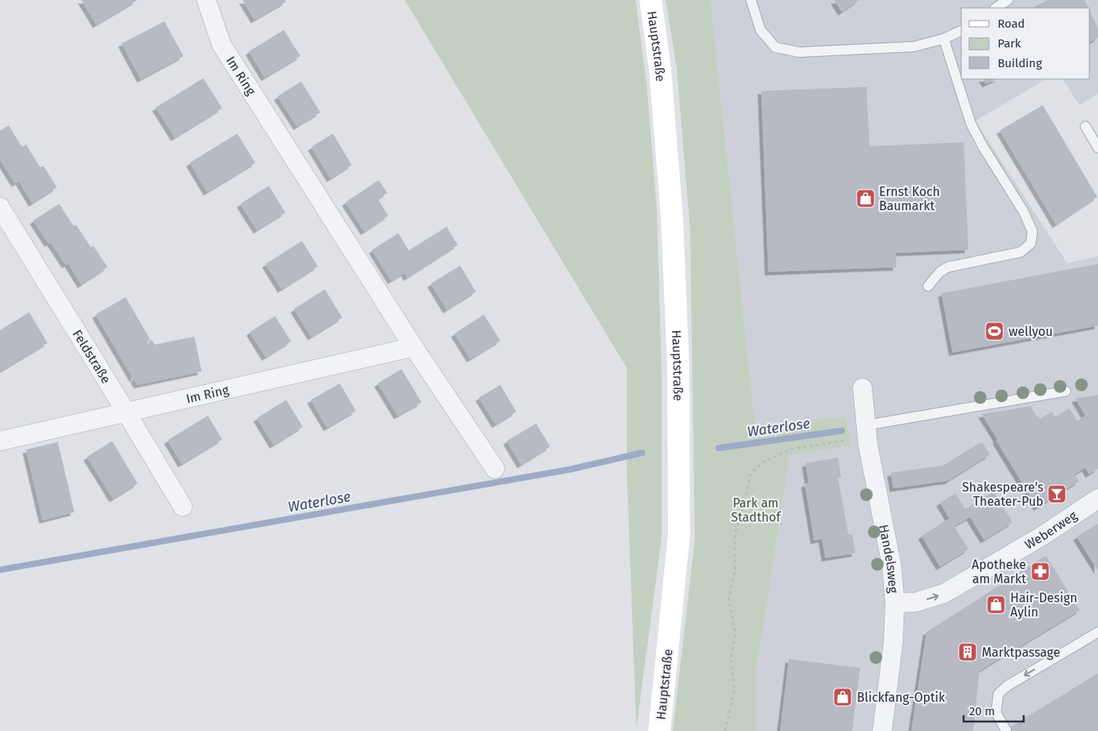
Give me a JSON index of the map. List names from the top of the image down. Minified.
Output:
{"streets":{"main road":["Hauptstraße"],"street":["Im Ring","Feldstraße","Weberweg","Handelsweg"]},"crossings":[["Im Ring","Feldstraße"],["Weberweg","Handelsweg"]],"one_way":["Weberweg"],"water":["Waterlose"],"parks":["Park am Stadthof"],"places":{"shop":["Ernst Koch Baumarkt","Hair-Design Aylin","Blickfang-Optik"],"sports":["wellyou"],"bar":["Shakespeare's Theater-Pub"],"pharmacy":["Apotheke am Markt"],"building":["Marktpassage"]},"legend":["Road","Park","Building"],"scale_bar":"20 m"}
